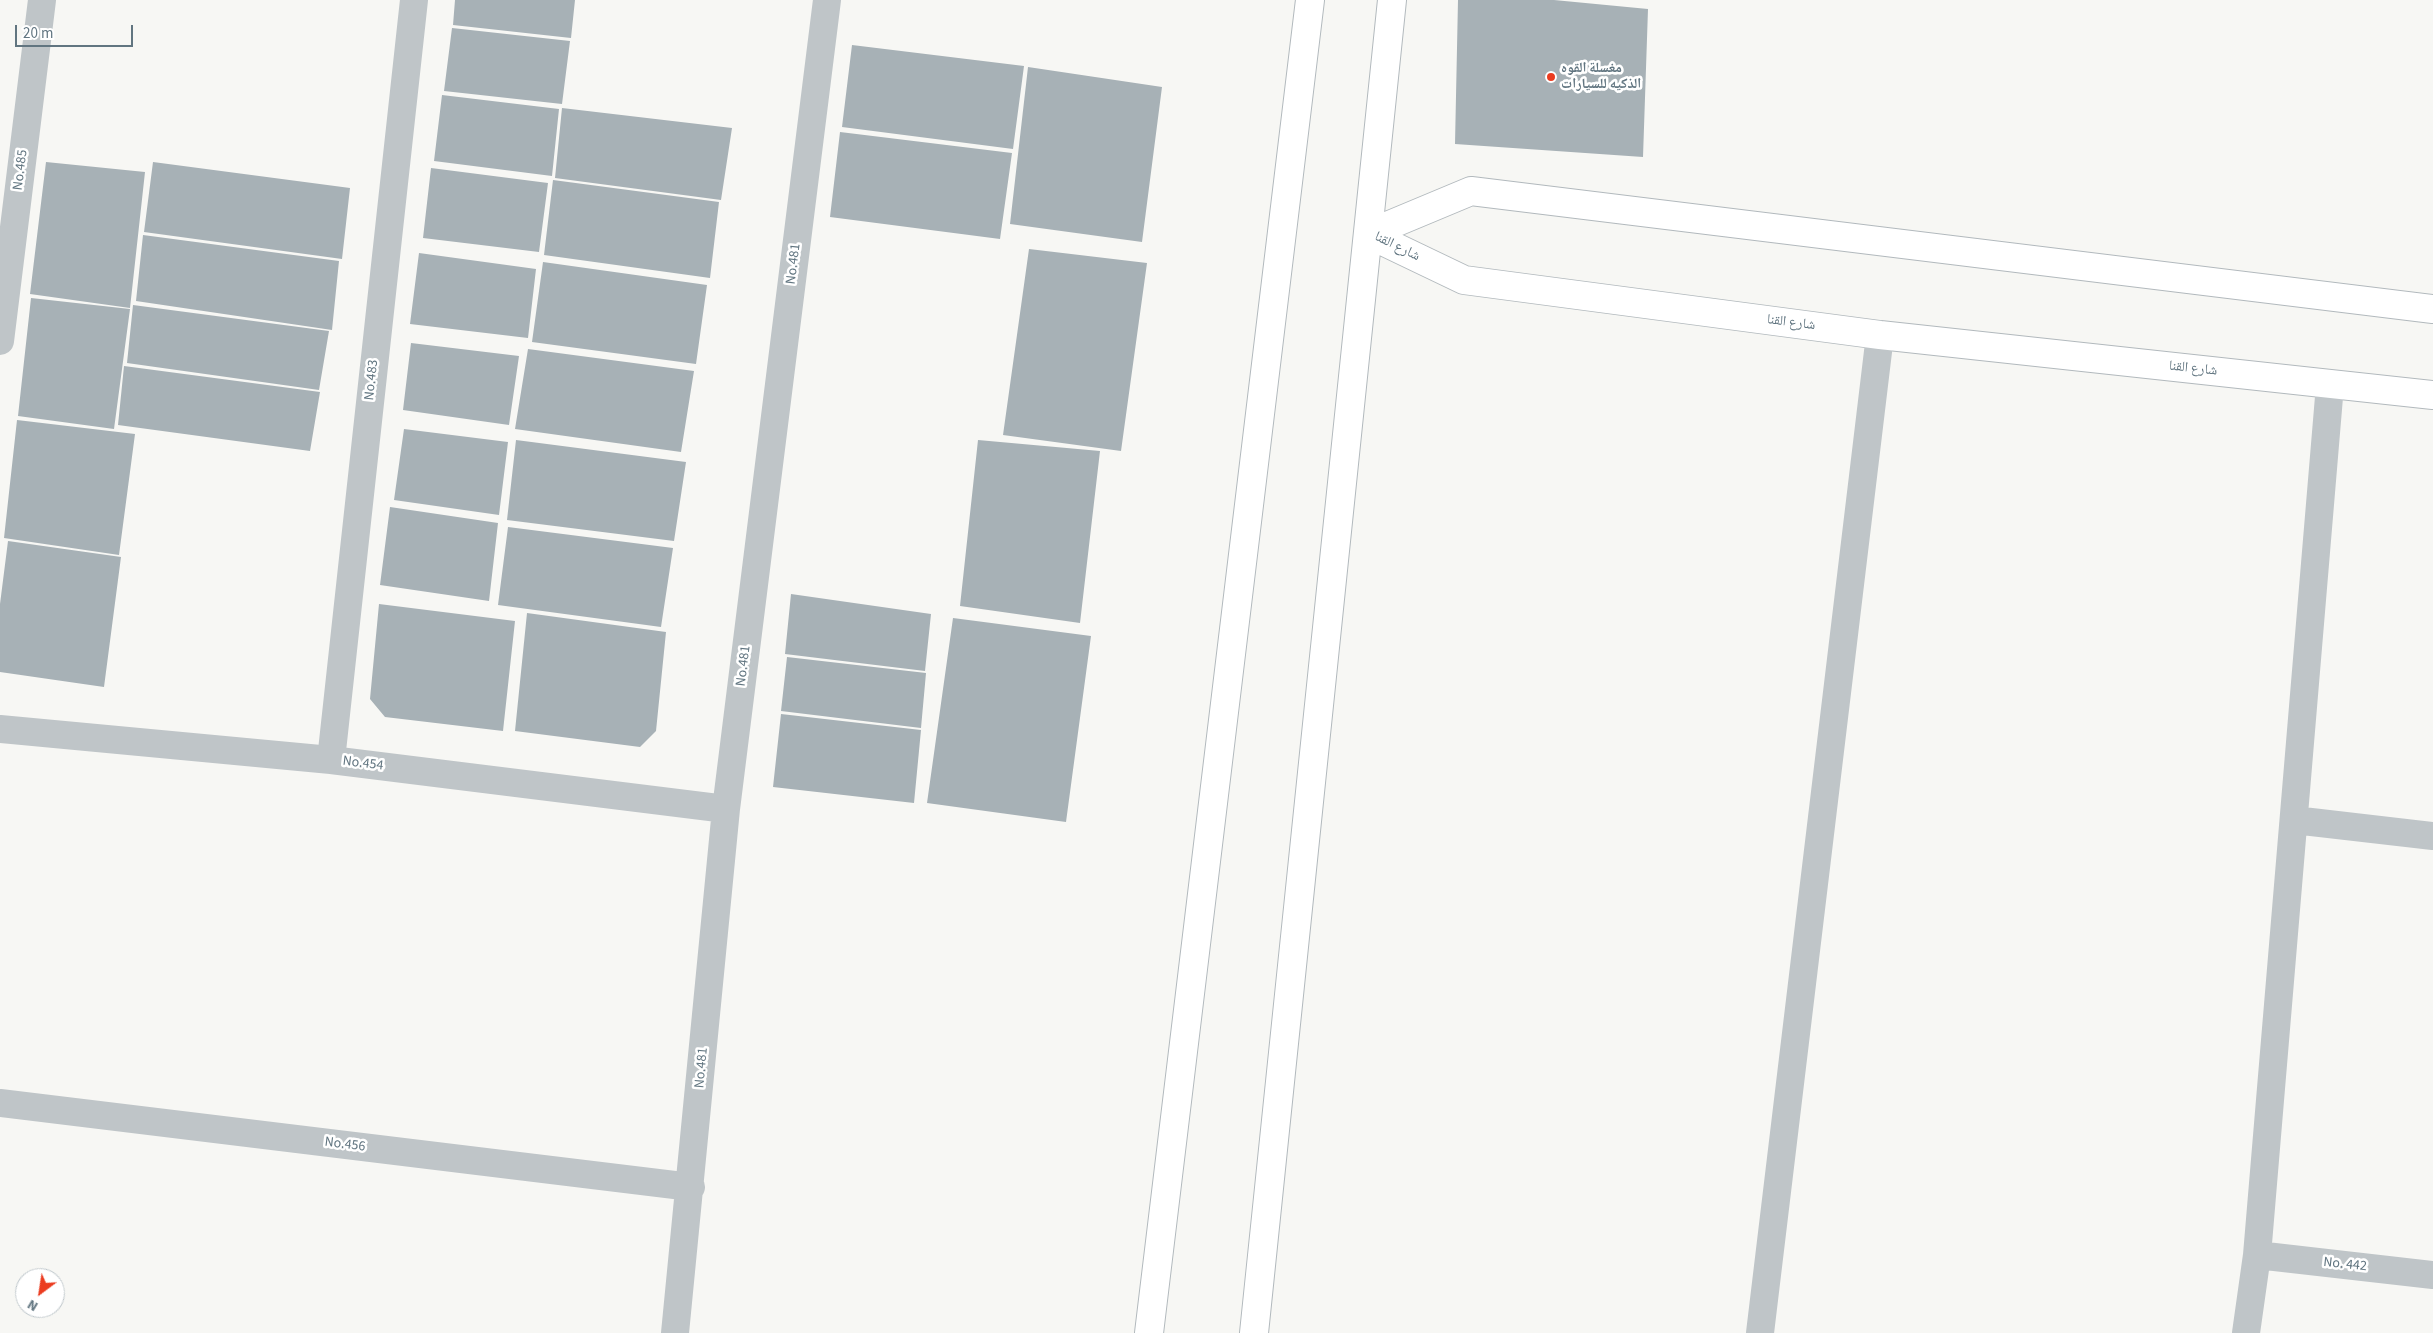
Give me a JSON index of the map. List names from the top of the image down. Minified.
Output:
{"streets":{"street":["No.485","شارع القنا","No.481","No.483","No.454","No.456","No. 442"]},"crossings":[["No.481","No.454"],["No.481","No.456"],["No.483","No.454"]],"places":["مغسلة القوه الذكيه للسيارات"],"scale_bar":"20 m","north":"bottom left"}
